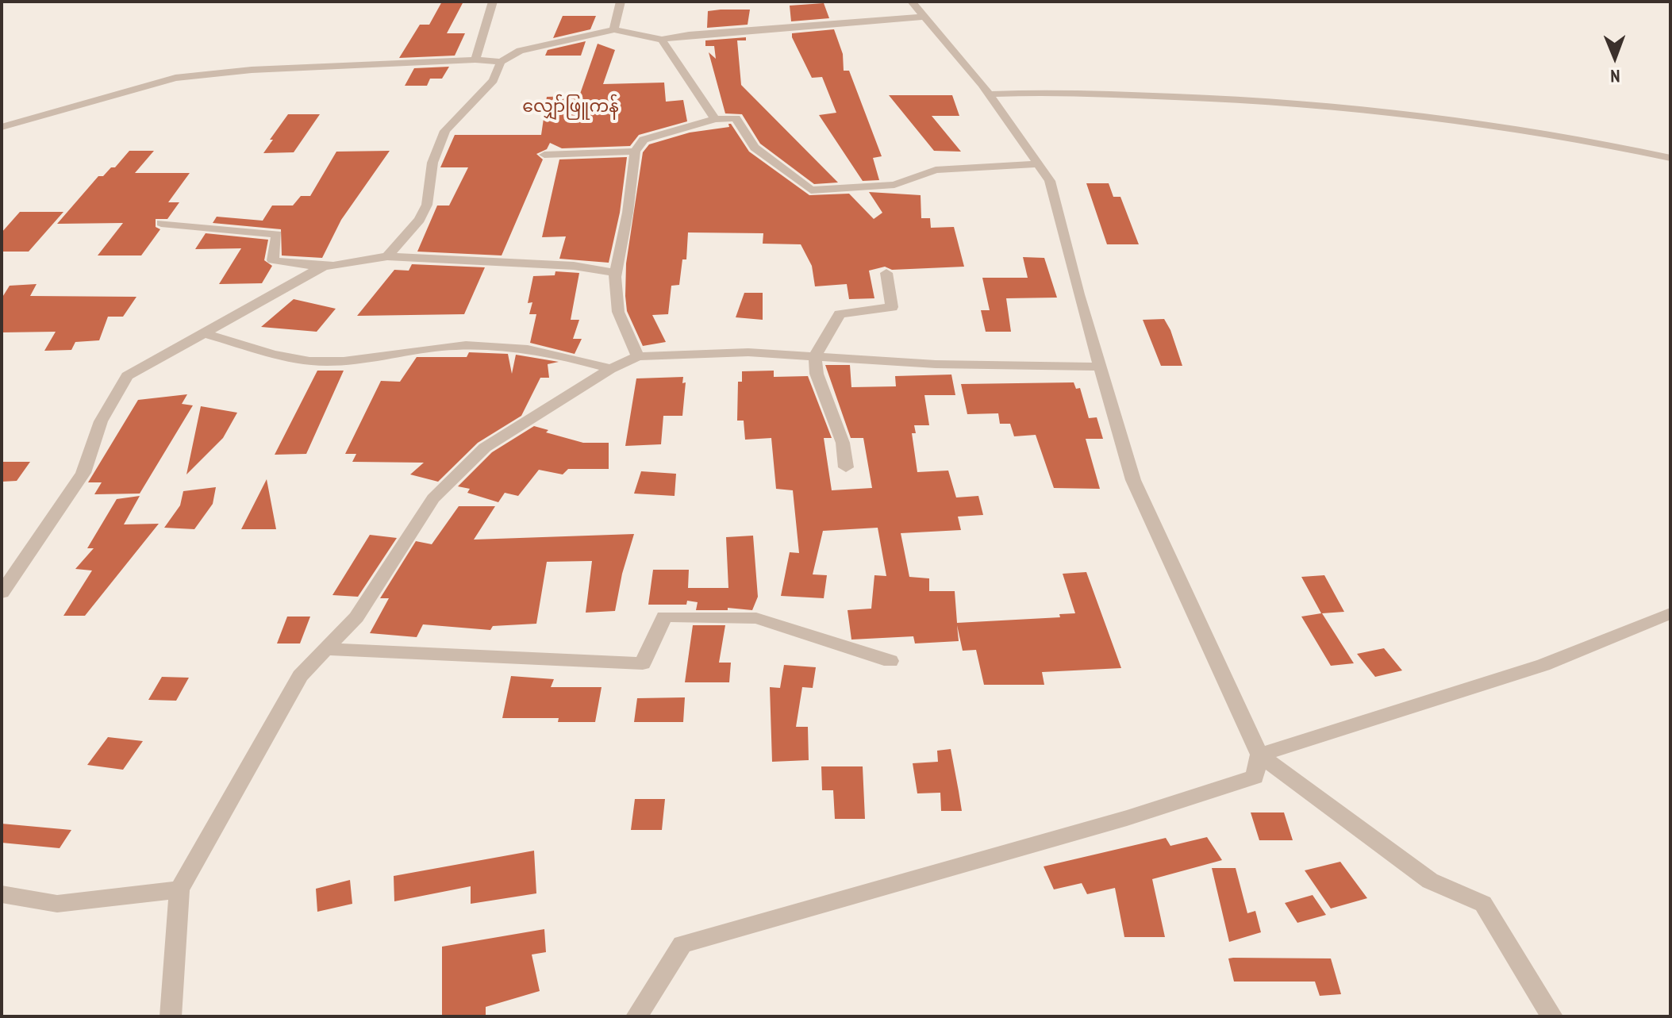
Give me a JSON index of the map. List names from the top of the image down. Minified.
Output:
{"districts":["လျှော်ဖြူကန်"],"north":"bottom"}
